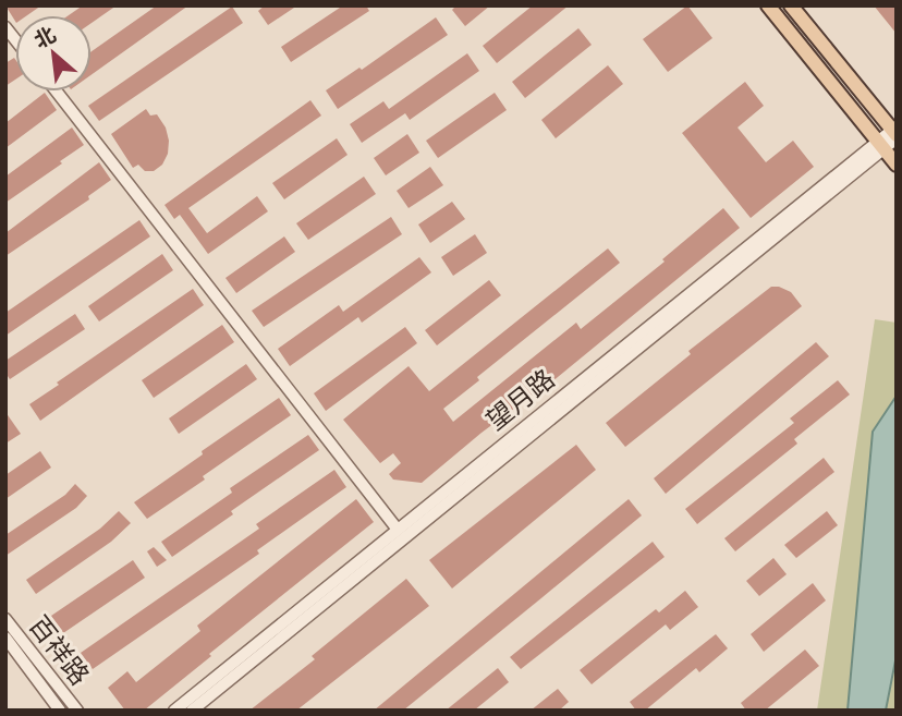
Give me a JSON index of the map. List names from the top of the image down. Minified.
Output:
{"streets":{"street":["望月路","百祥路"]},"north":"top left"}
